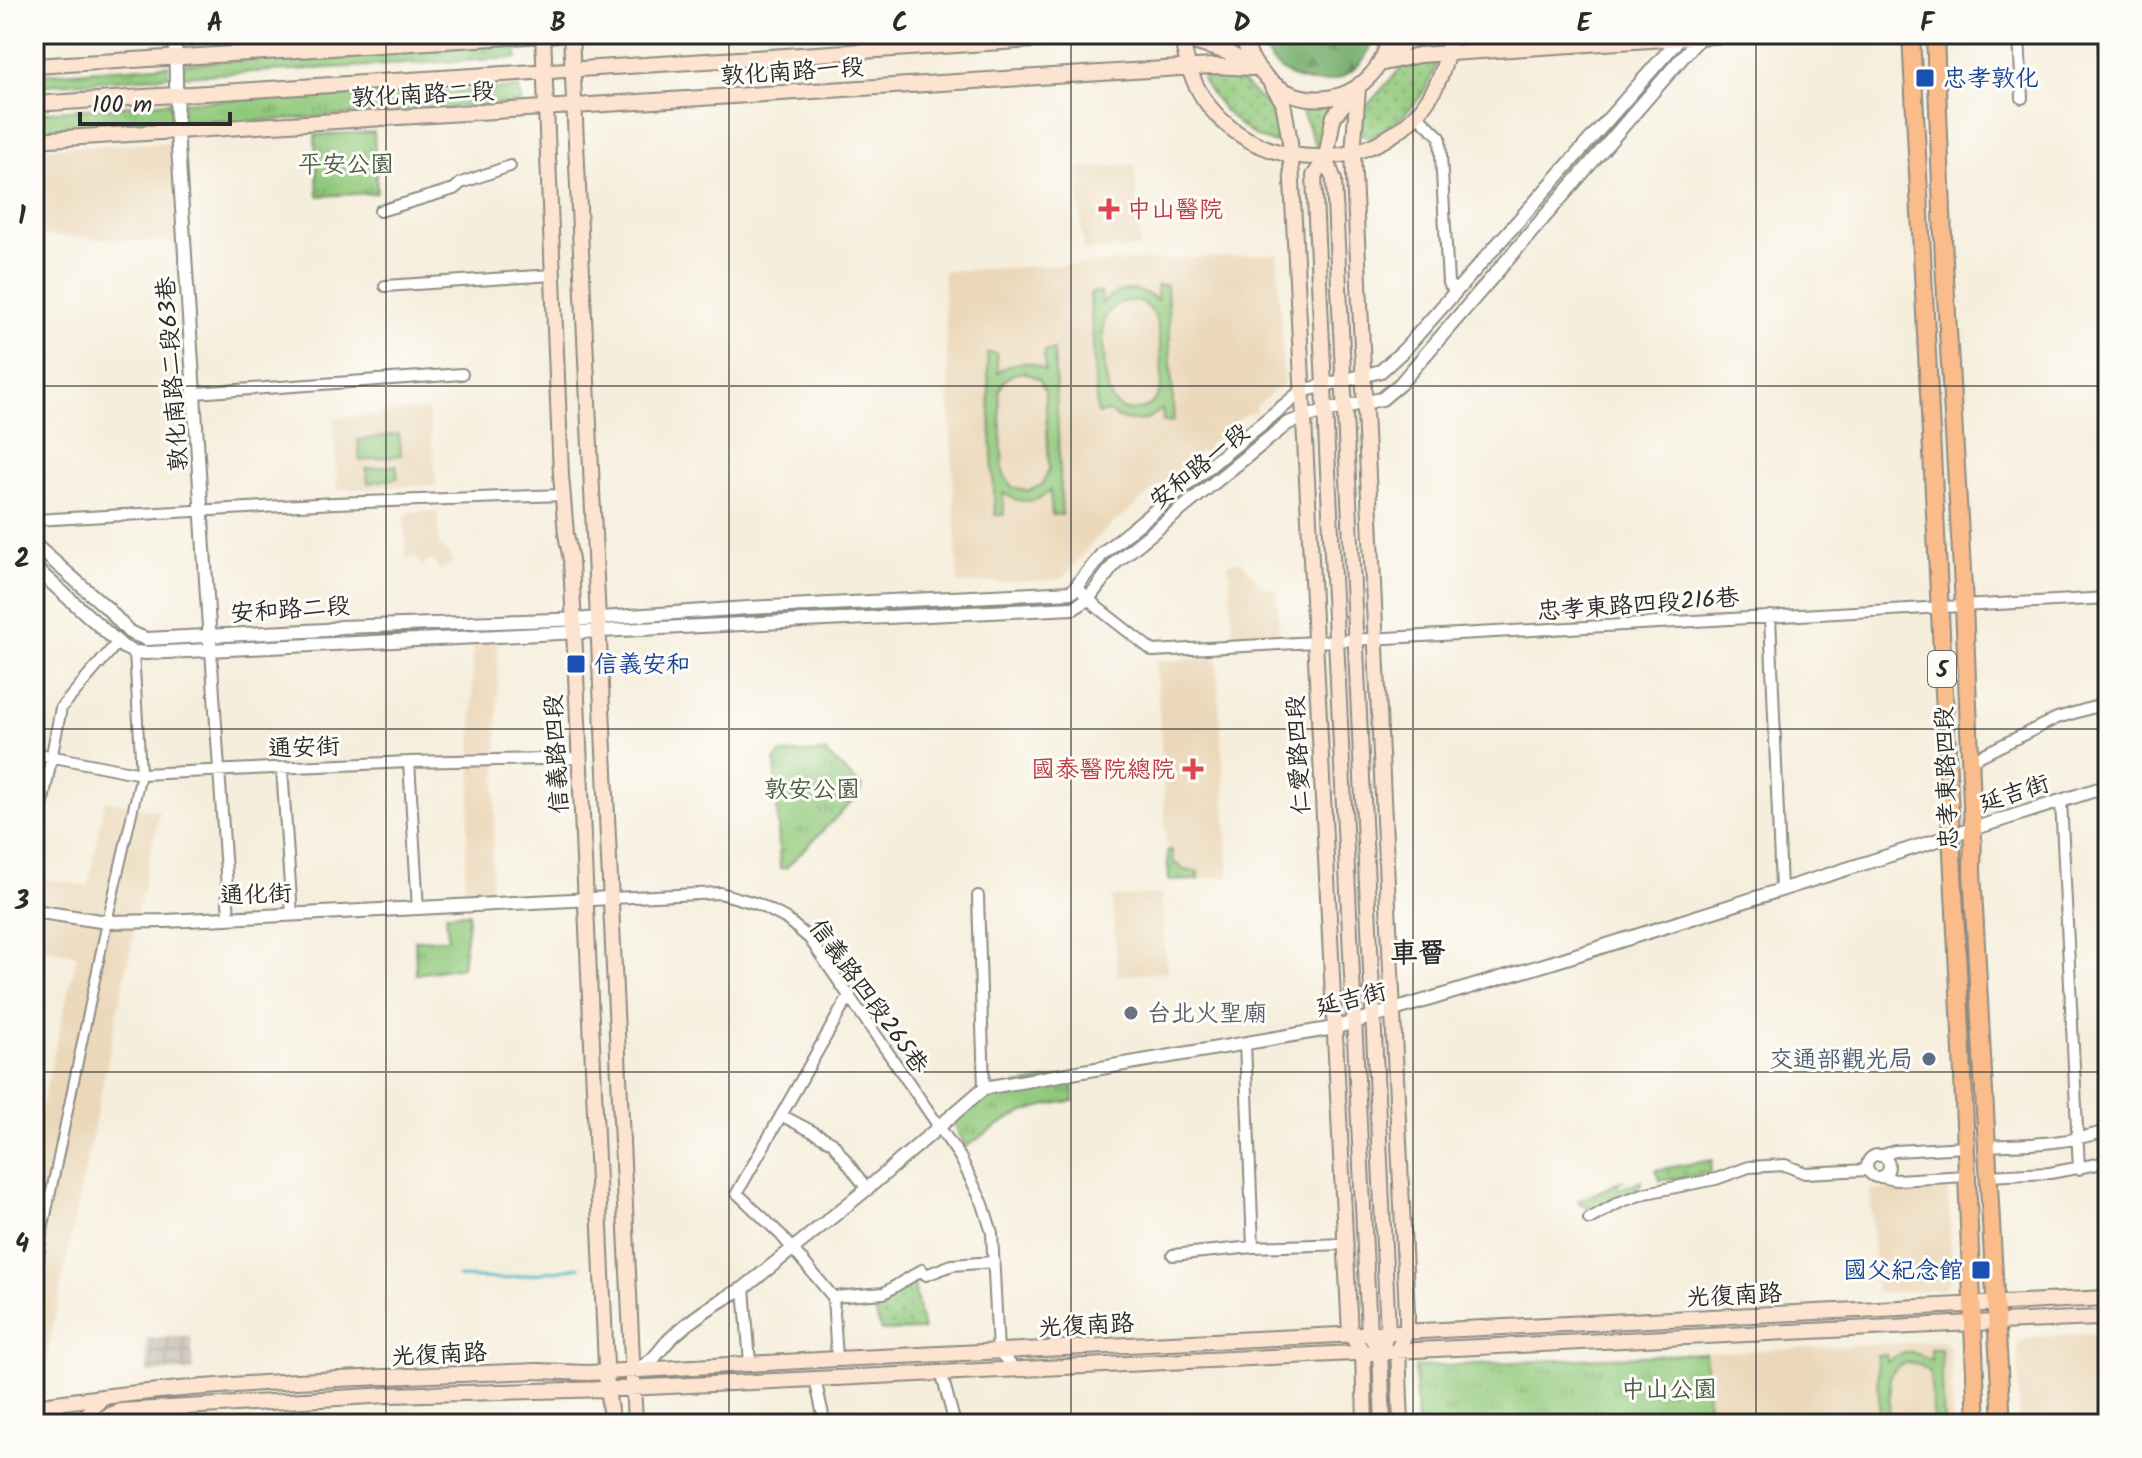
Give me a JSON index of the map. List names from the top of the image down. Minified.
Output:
{"streets":{"main road":["敦化南路一段","敦化南路二段","5","信義路四段","仁愛路四段","忠孝東路四段","光復南路"],"street":["敦化南路二段63巷","安和路一段","忠孝東路四段216巷","安和路二段","通安街","延吉街","通化街","信義路四段265巷"]},"crossings":[["敦化南路一段","敦化南路二段"],["敦化南路一段","信義路四段"],["敦化南路一段","仁愛路四段"],["敦化南路二段","敦化南路二段63巷"],["敦化南路二段","信義路四段"],["敦化南路二段63巷","安和路二段"],["安和路一段","忠孝東路四段216巷"],["安和路一段","仁愛路四段"],["忠孝東路四段216巷","仁愛路四段"],["忠孝東路四段216巷","忠孝東路四段"],["安和路二段","信義路四段"],["通安街","信義路四段"],["信義路四段","通化街"],["信義路四段","信義路四段265巷"],["信義路四段","光復南路"],["仁愛路四段","延吉街"],["仁愛路四段","光復南路"],["忠孝東路四段","延吉街"],["忠孝東路四段","光復南路"],["通化街","信義路四段265巷"],["信義路四段265巷","光復南路"]],"districts":["車罾"],"parks":["平安公園","敦安公園","中山公園"],"places":{"transit":["忠孝敦化","信義安和","國父紀念館"],"health":["中山醫院","國泰醫院總院"],"other":["台北火聖廟","交通部觀光局"]},"scale_bar":"100 m","grid":{"columns":["A","B","C","D","E","F"],"rows":["1","2","3","4"]}}
